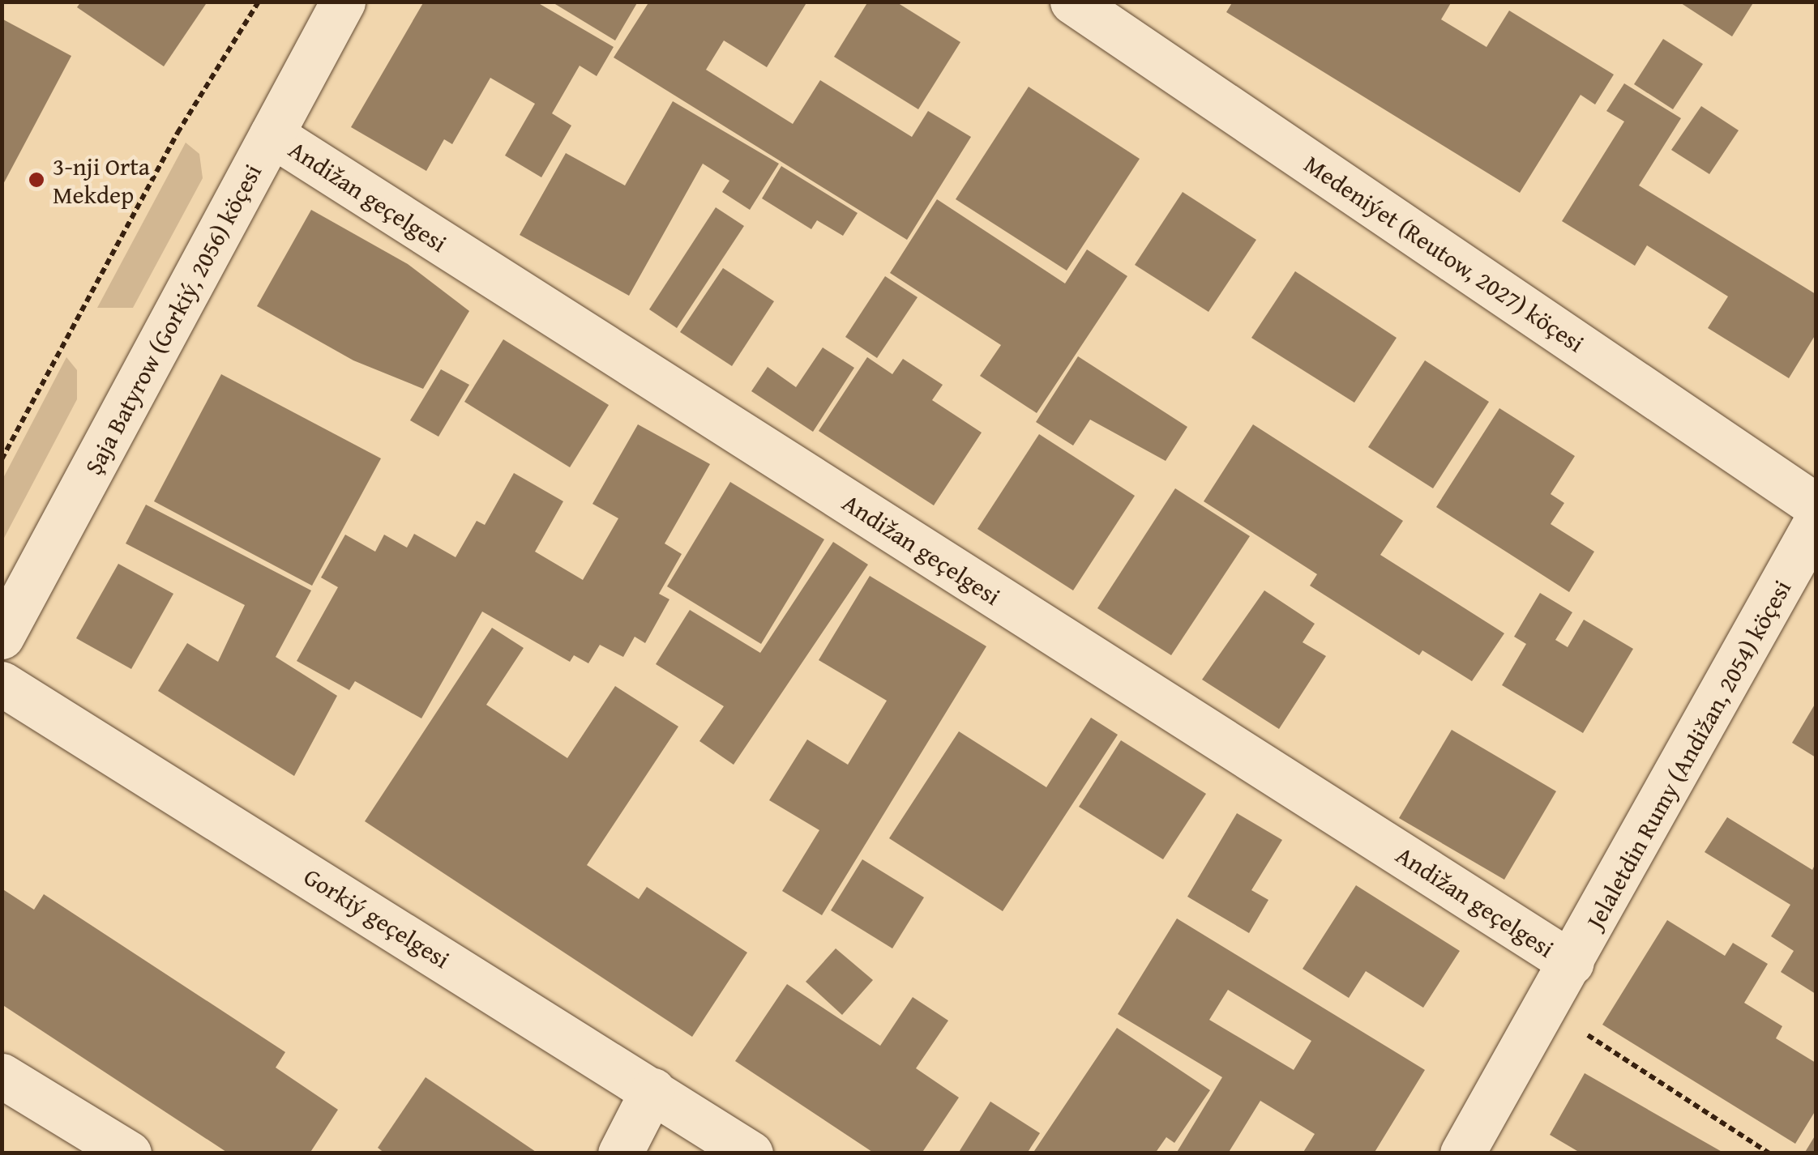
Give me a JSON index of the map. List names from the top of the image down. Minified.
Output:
{"streets":{"street":["Andižan geçelgesi","Medeniýet (Reutow, 2027) köçesi","Şaja Batyrow (Gorkiý, 2056) köçesi","Jelaletdin Rumy (Andižan, 2054) köçesi","Gorkiý geçelgesi"]},"crossings":[["Andižan geçelgesi","Şaja Batyrow (Gorkiý, 2056) köçesi"],["Andižan geçelgesi","Jelaletdin Rumy (Andižan, 2054) köçesi"]],"places":["3-nji Orta Mekdep"]}
